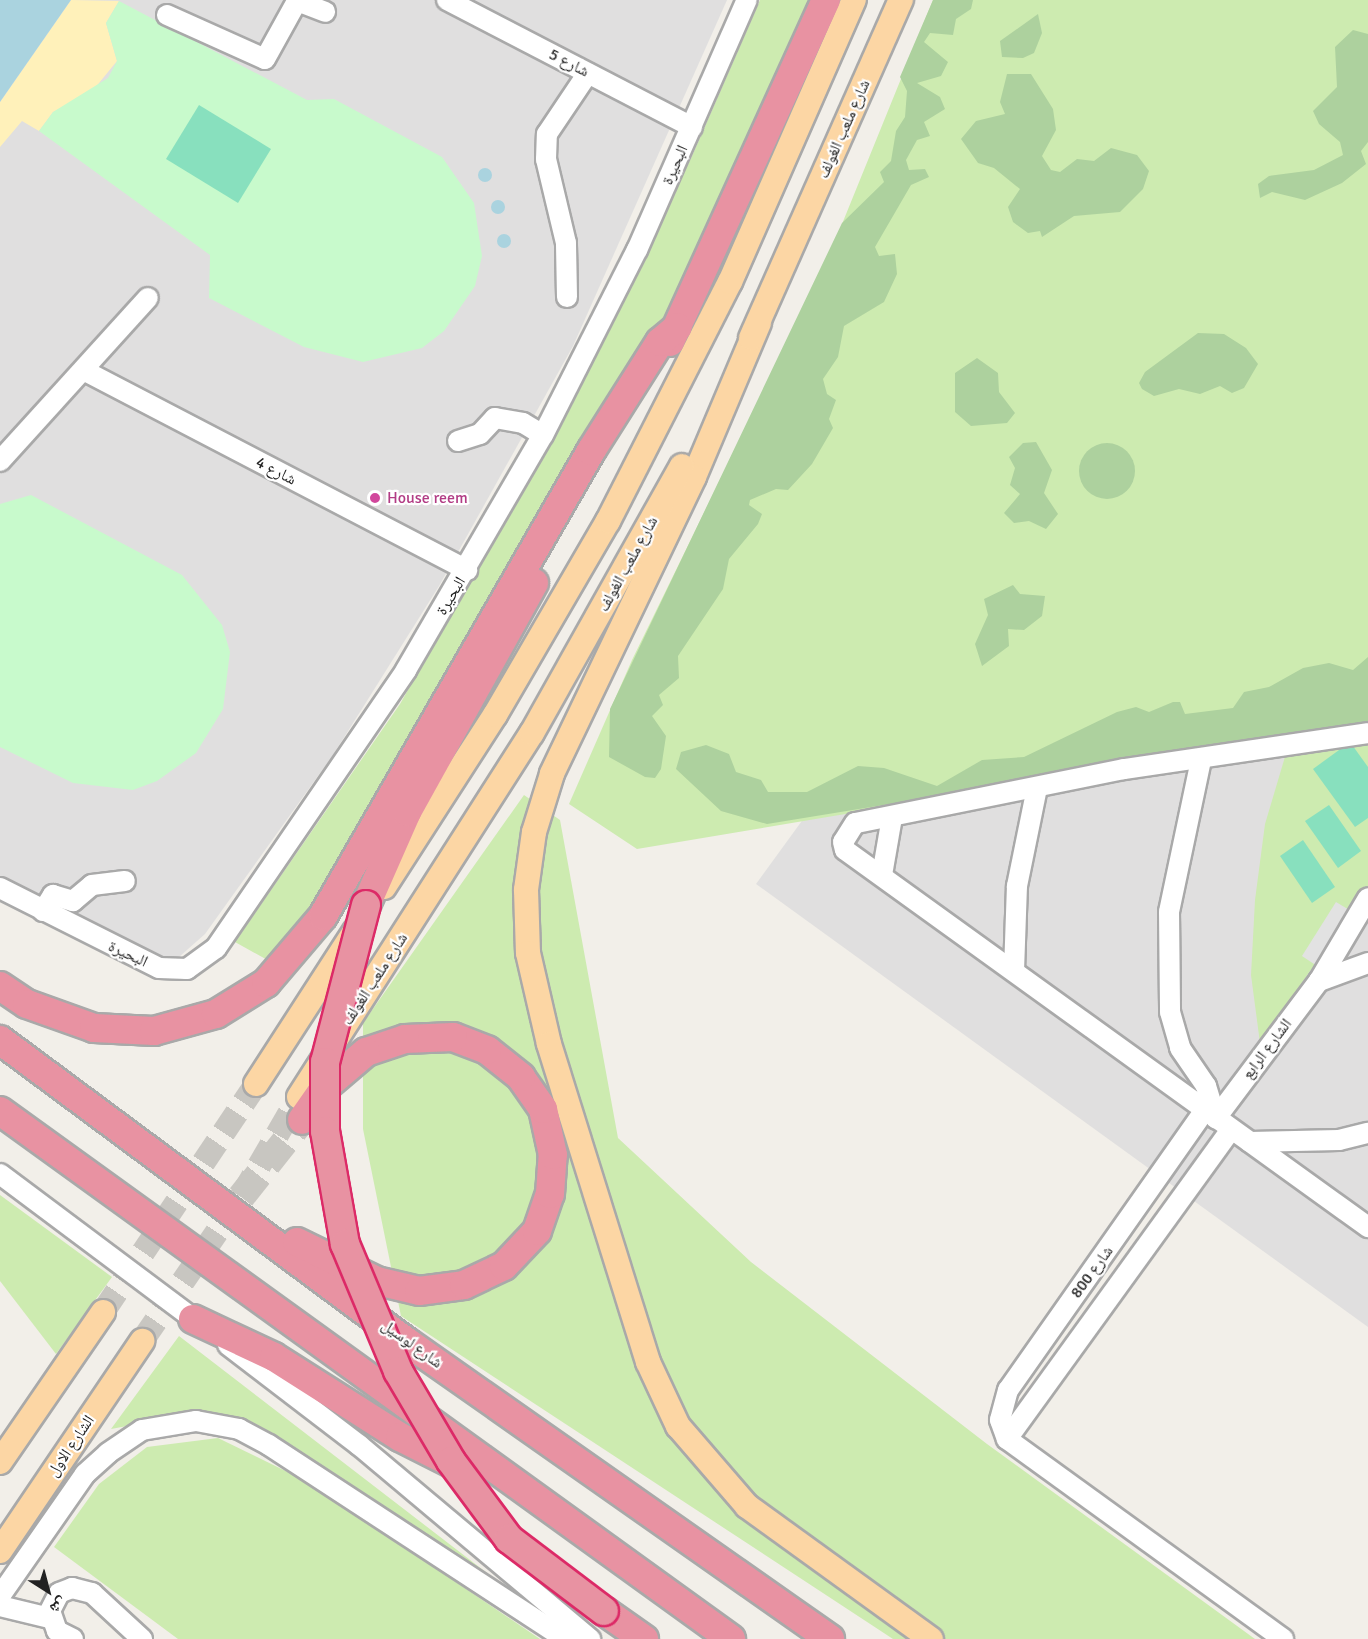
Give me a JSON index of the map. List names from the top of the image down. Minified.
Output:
{"streets":{"highway":["شارع لوسيل"],"main road":["شارع ملعب الغولف","الشارع الاول"],"street":["شارع 5","البحيرة","شارع 4","الشارع الرابع","شارع 800"]},"crossings":[["شارع 5","البحيرة"],["البحيرة","شارع 4"],["الشارع الرابع","شارع 800"]],"places":["House reem"],"north":"bottom right"}
